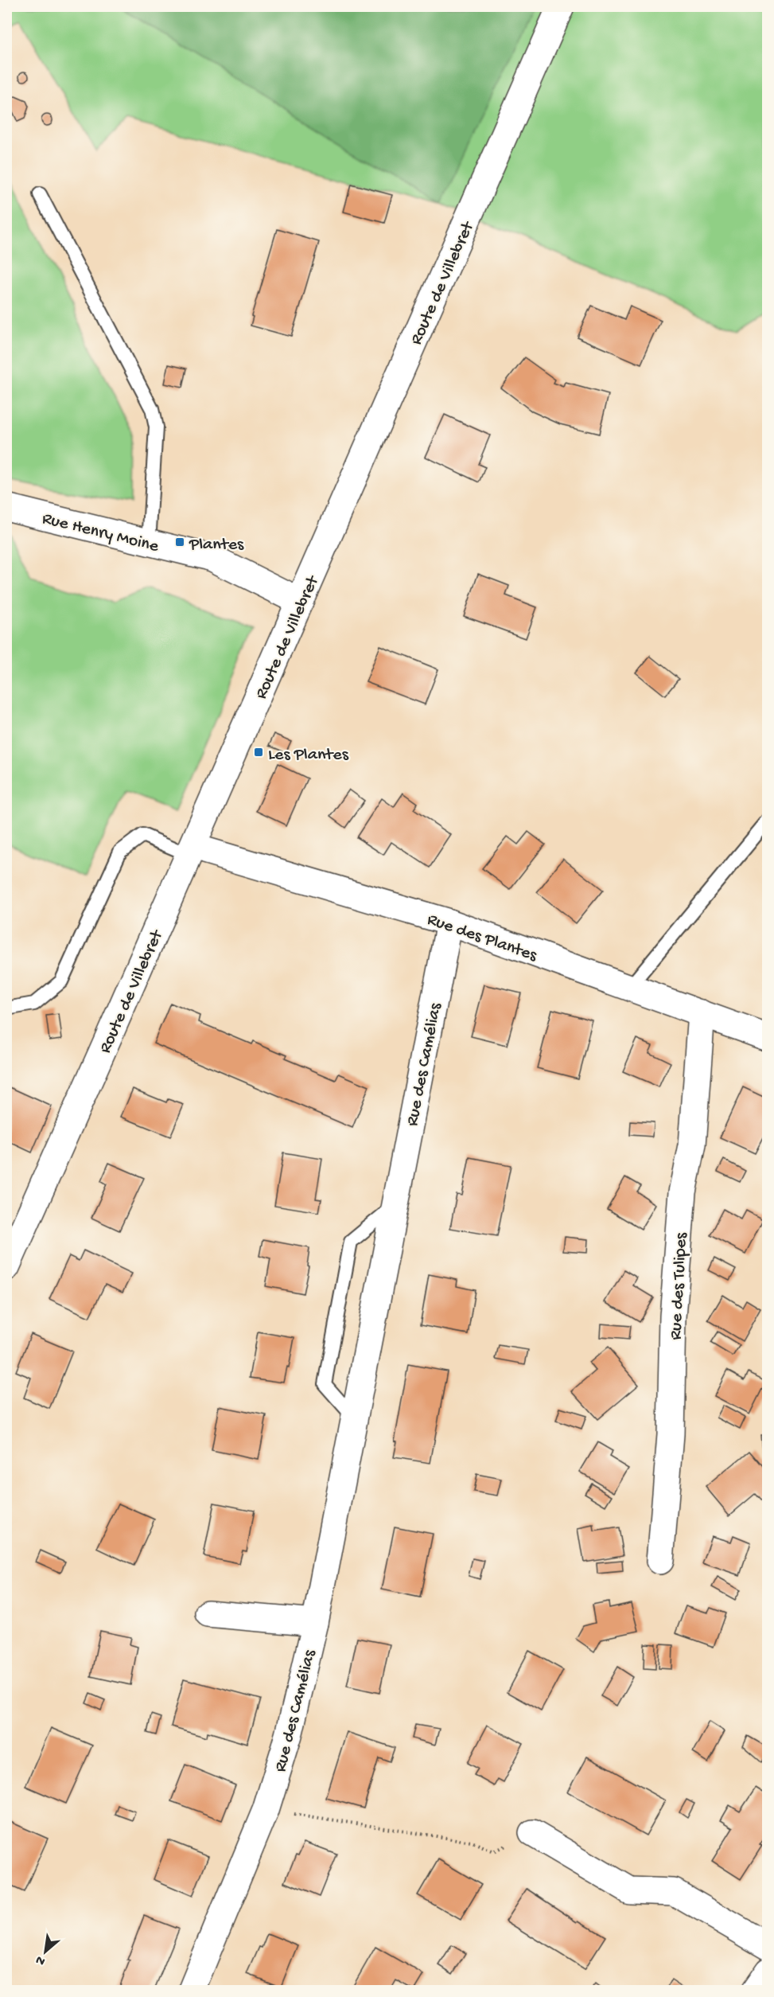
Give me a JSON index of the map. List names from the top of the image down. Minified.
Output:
{"streets":{"street":["Route de Villebret","Rue Henry Moine","Rue des Plantes","Rue des Camélias","Rue des Tulipes"]},"crossings":[["Route de Villebret","Rue Henry Moine"],["Route de Villebret","Rue des Plantes"],["Rue des Plantes","Rue des Camélias"],["Rue des Plantes","Rue des Tulipes"]],"places":{"transit":["Plantes","Les Plantes"]},"north":"bottom left"}
